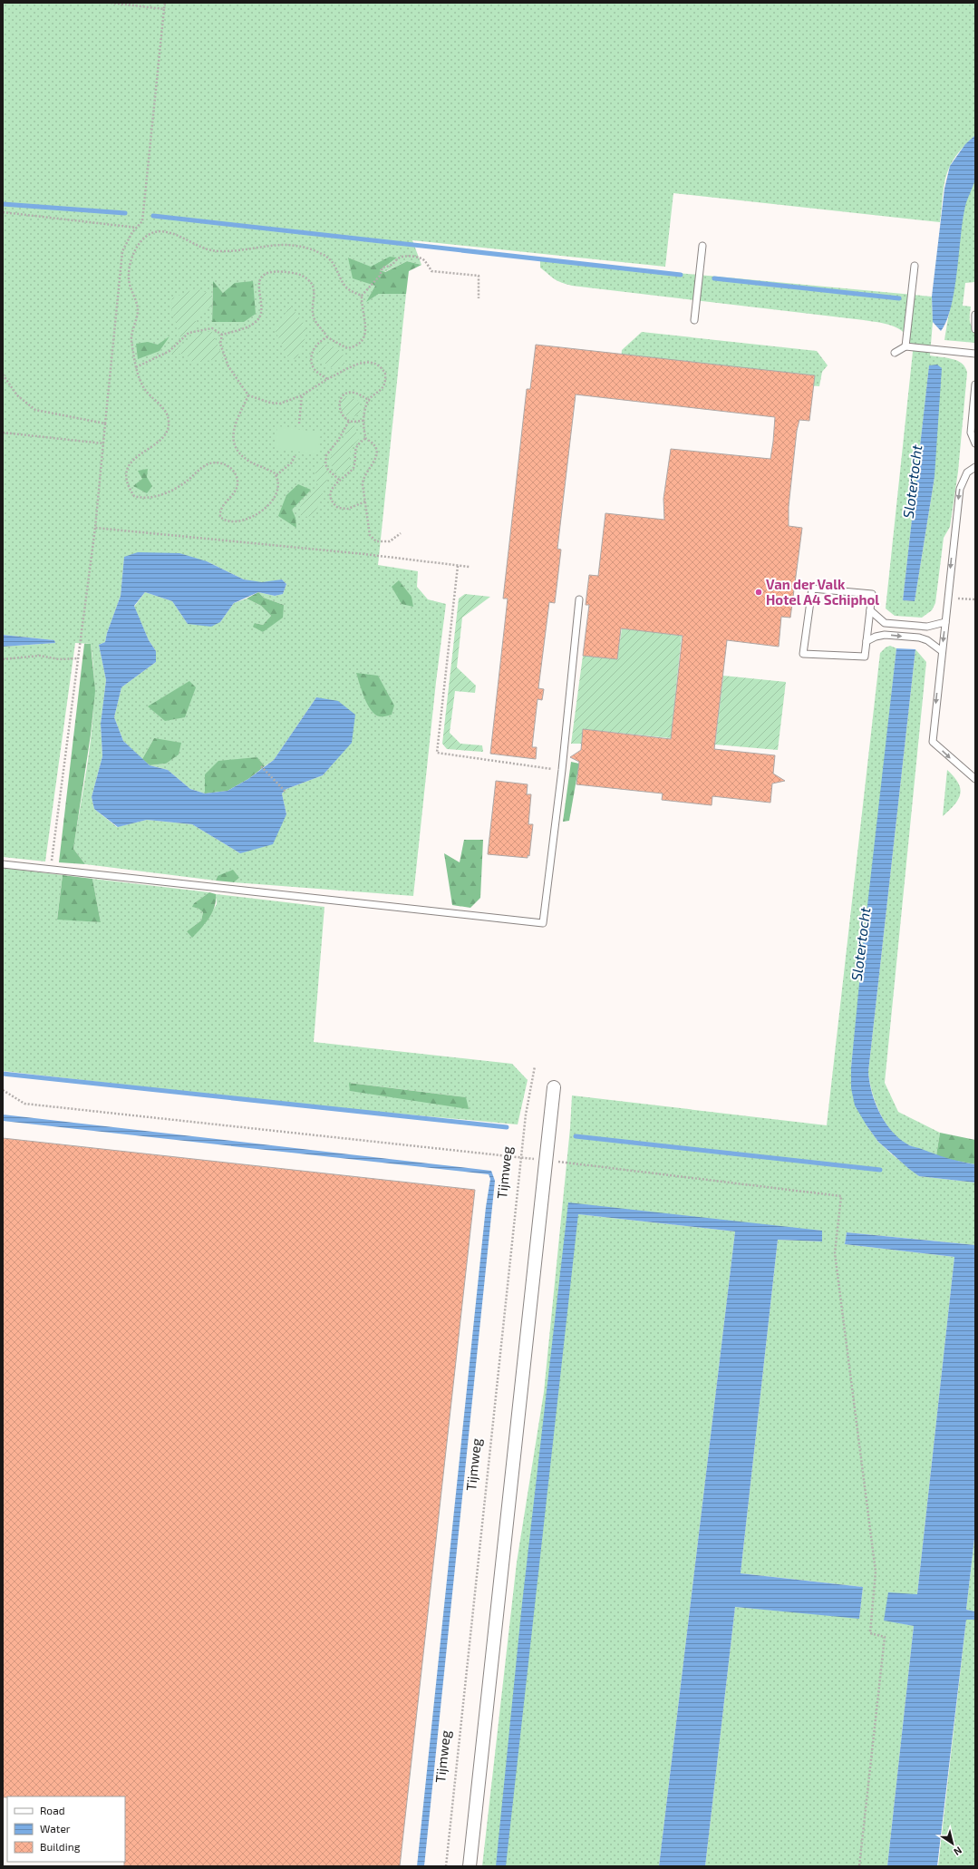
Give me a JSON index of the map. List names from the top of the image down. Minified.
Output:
{"streets":{"path":["Tijmweg"]},"water":["Slotertocht"],"places":["Van der Valk Hotel A4 Schiphol"],"legend":["Road","Water","Building"],"north":"bottom right"}
